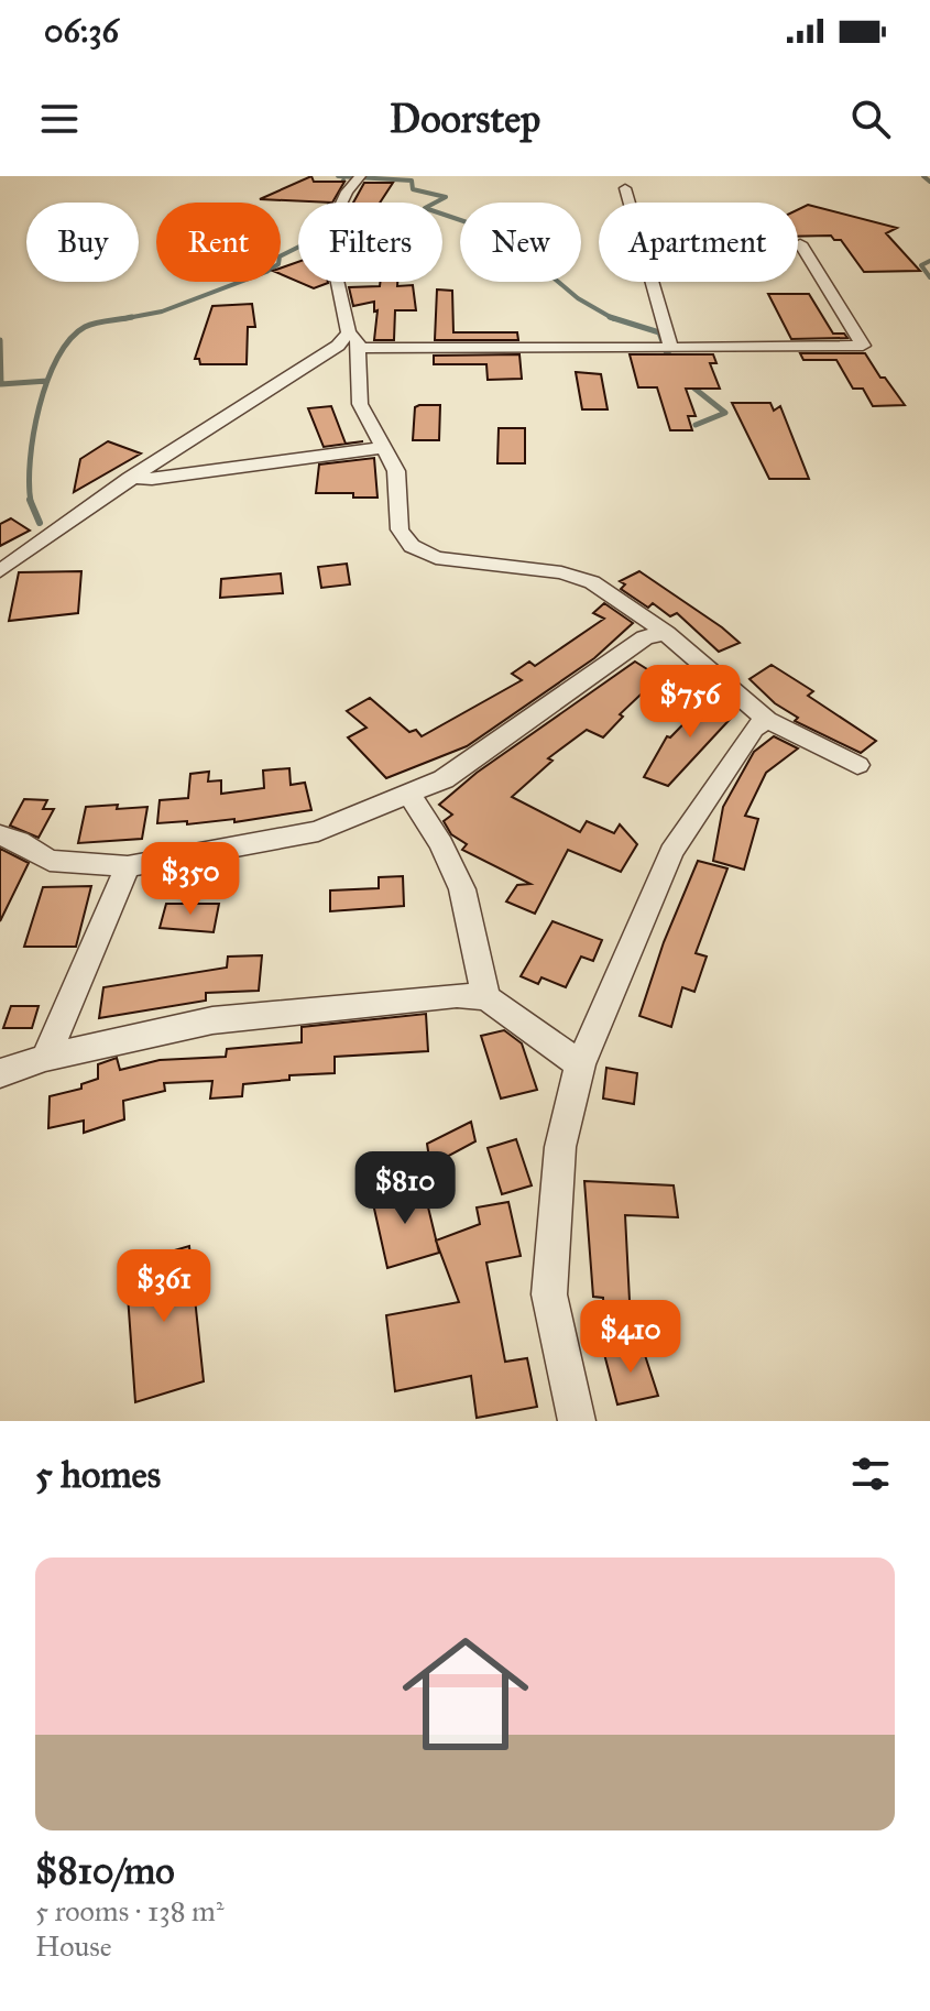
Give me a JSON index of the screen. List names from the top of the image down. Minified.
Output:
{"page":{"status":"06:36","header":"Doorstep","chip":["Buy","Rent","Filters","New","Apartment"],"price":["$756","$350","$810","$361","$410"],"heading":"5 homes","list":[{"name":"$810/mo","note":"5 rooms · 138 m² · House"}]}}
